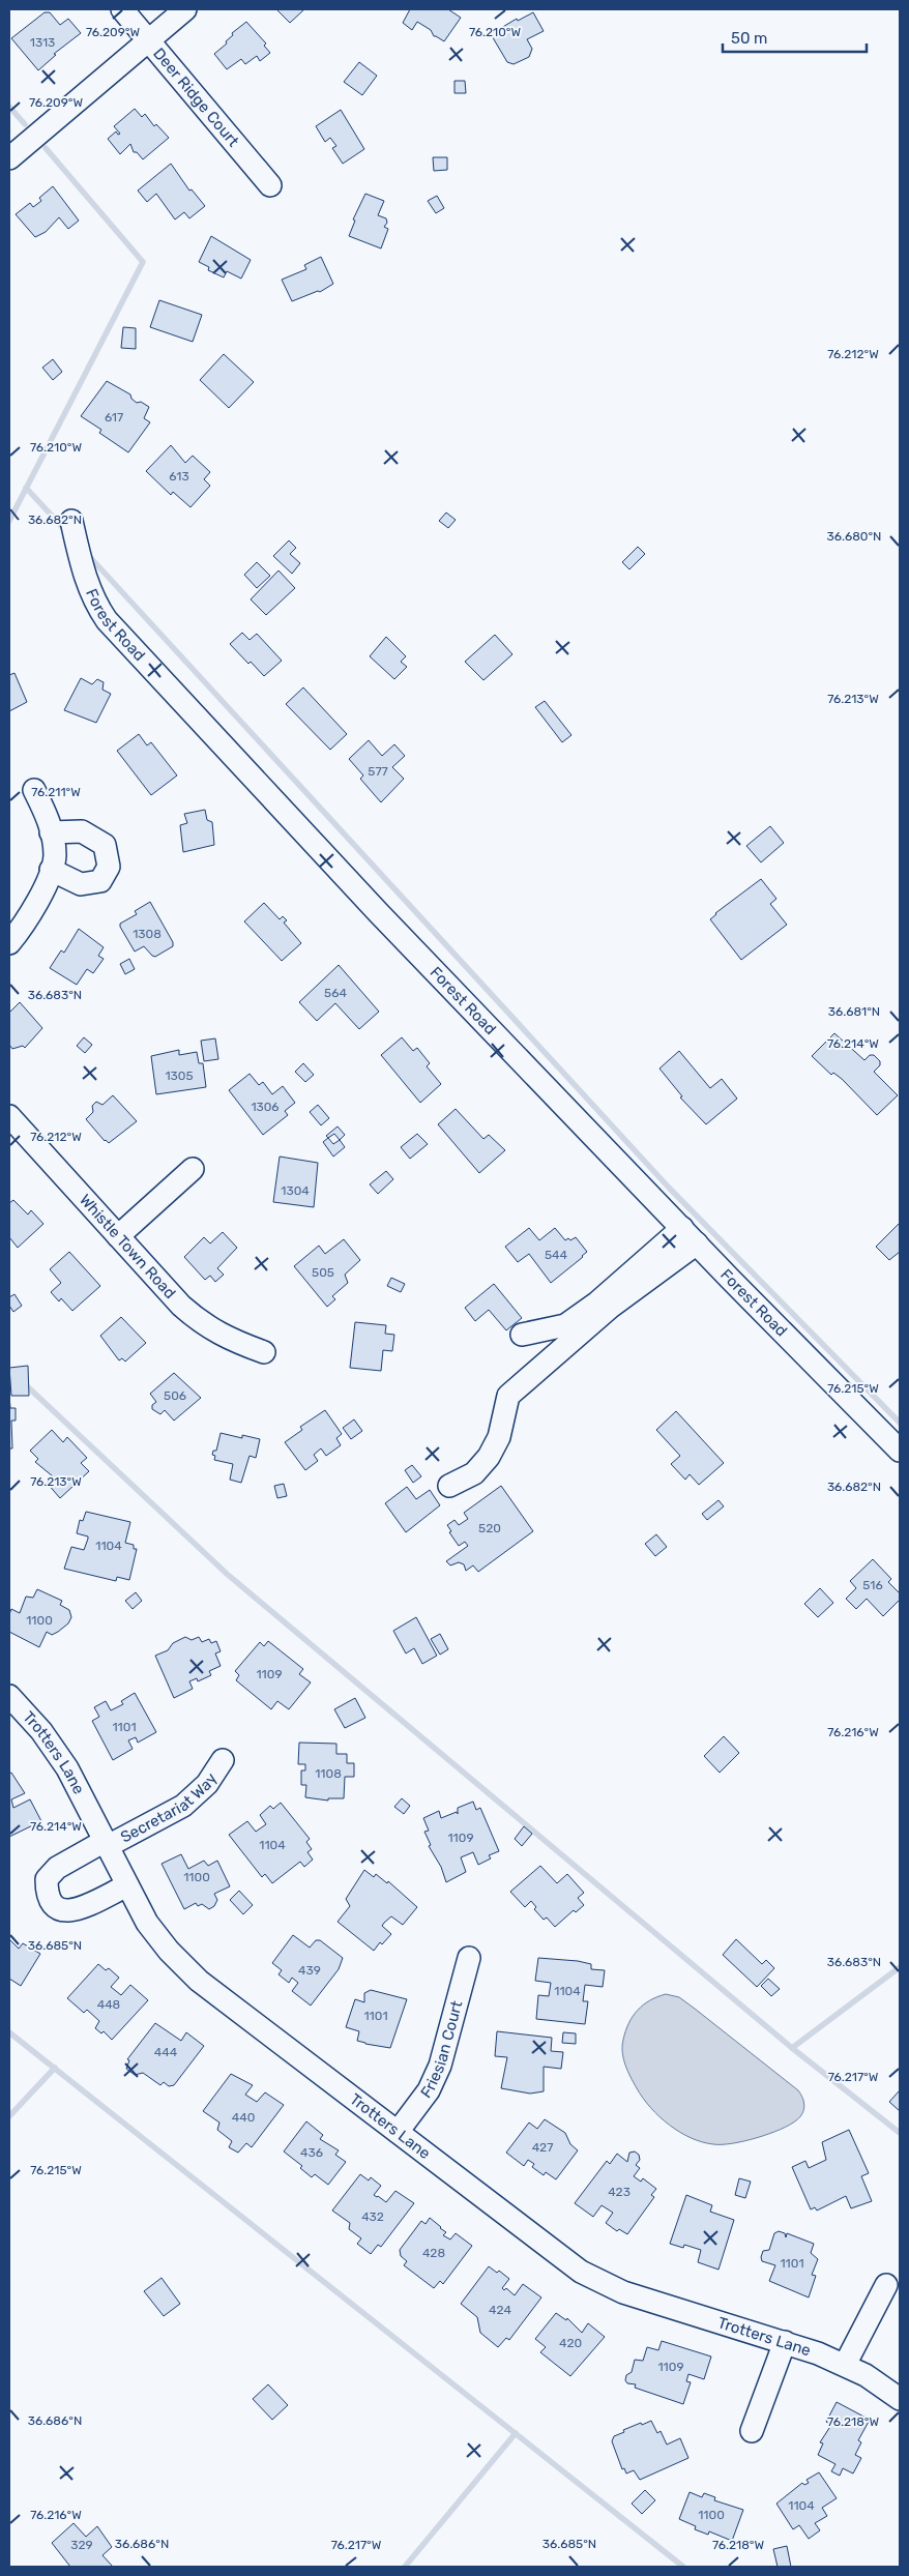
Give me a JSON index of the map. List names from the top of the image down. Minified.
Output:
{"streets":{"street":["Deer Ridge Court","Forest Road","Whistle Town Road","Trotters Lane","Secretariat Way","Friesian Court"]},"crossings":[["Trotters Lane","Secretariat Way"],["Trotters Lane","Friesian Court"]],"house_numbers":["1313","617","613","577","1308","564","1305","1306","1304","544","505","506","520","1104","516","1100","1109","1101","1108","1109","1104","1100","439","1104","448","1101","444","440","427","436","423","432","428","1101","424","420","1109","1104","1100","329"],"scale_bar":"50 m","coordinates":["76.209°W","76.210°W","76.212°W","36.682°N","36.680°N","76.213°W","76.211°W","36.683°N","36.681°N","76.214°W","76.215°W","76.216°W","36.685°N","76.217°W","36.686°N","76.218°W"]}
